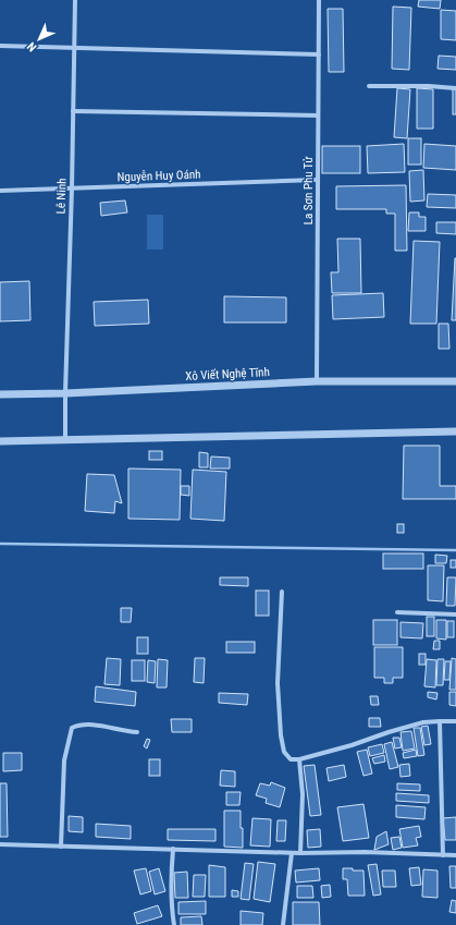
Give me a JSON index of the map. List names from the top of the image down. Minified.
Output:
{"streets":{"street":["Nguyễn Huy Oánh","La Sơn Phu Tử","Lê Ninh","Xô Viết Nghệ Tĩnh"]},"crossings":[["Nguyễn Huy Oánh","La Sơn Phu Tử"],["Nguyễn Huy Oánh","Lê Ninh"],["La Sơn Phu Tử","Xô Viết Nghệ Tĩnh"],["Lê Ninh","Xô Viết Nghệ Tĩnh"]],"north":"bottom left"}
